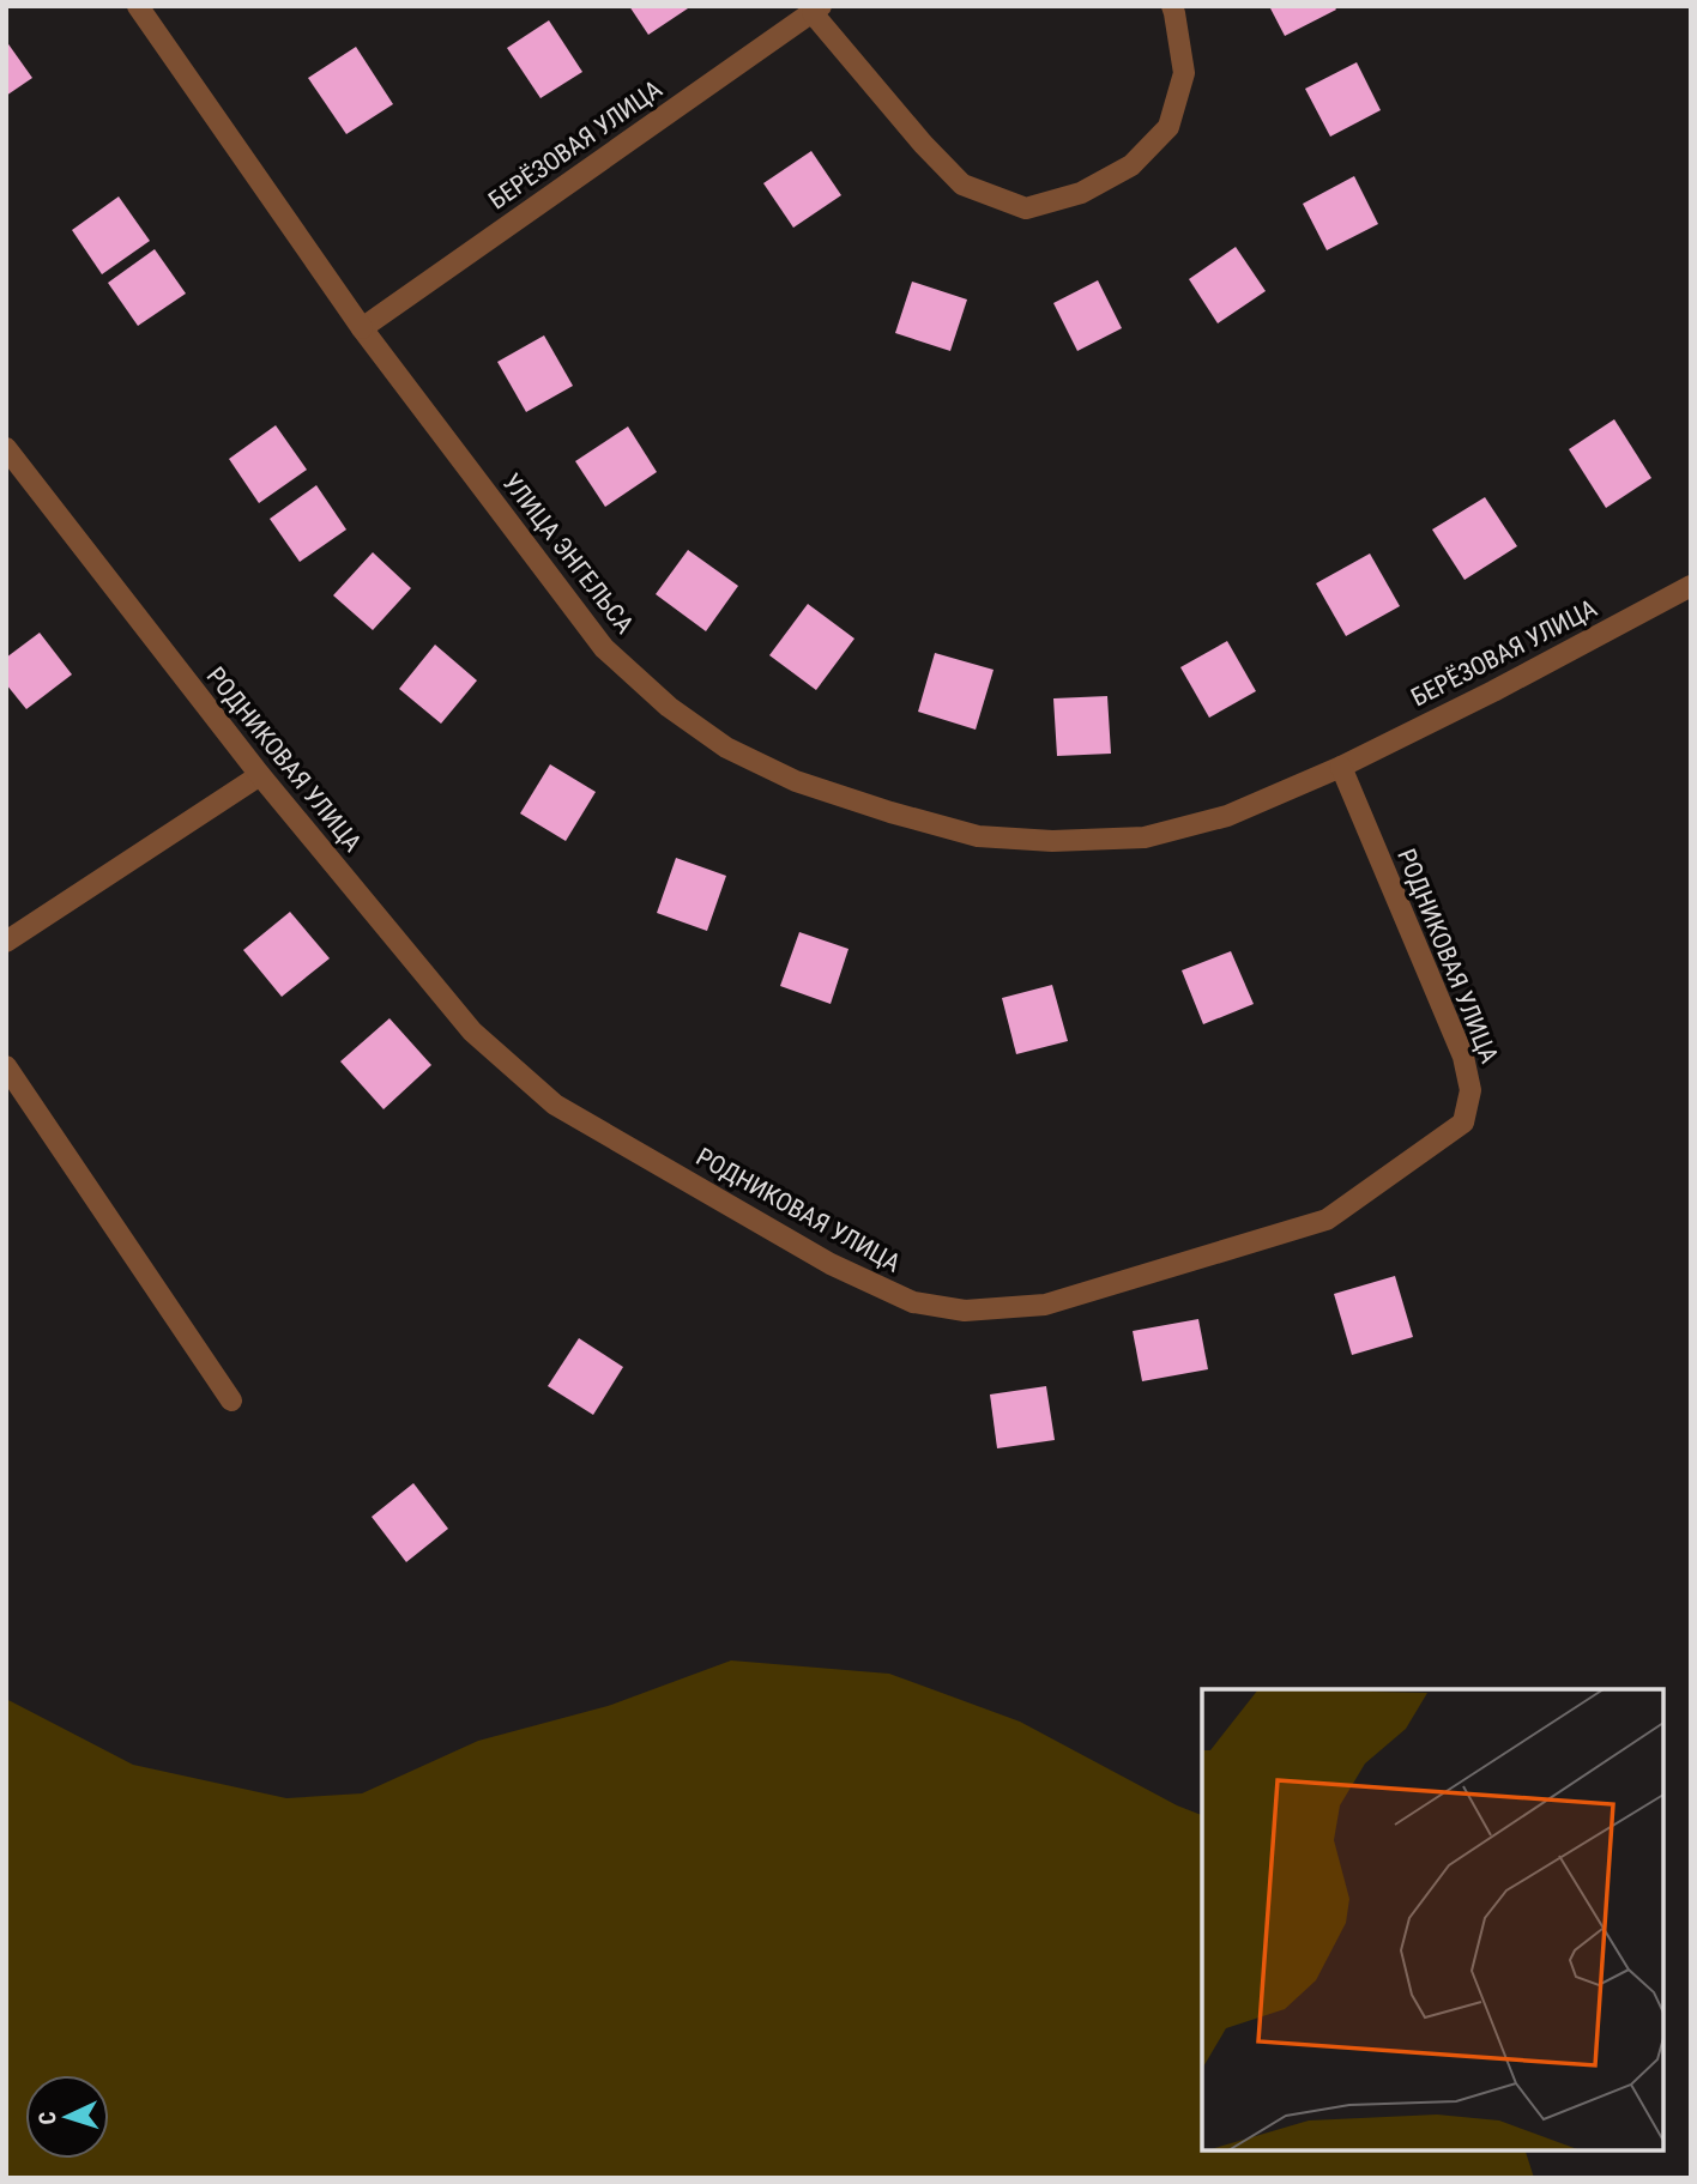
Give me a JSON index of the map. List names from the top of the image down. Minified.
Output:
{"streets":{"street":["БЕРЁЗОВАЯ УЛИЦА","УЛИЦА ЭНГЕЛЬСА","РОДНИКОВАЯ УЛИЦА"]},"crossings":[["БЕРЁЗОВАЯ УЛИЦА","УЛИЦА ЭНГЕЛЬСА"],["БЕРЁЗОВАЯ УЛИЦА","РОДНИКОВАЯ УЛИЦА"],["УЛИЦА ЭНГЕЛЬСА","РОДНИКОВАЯ УЛИЦА"]],"north":"left"}
